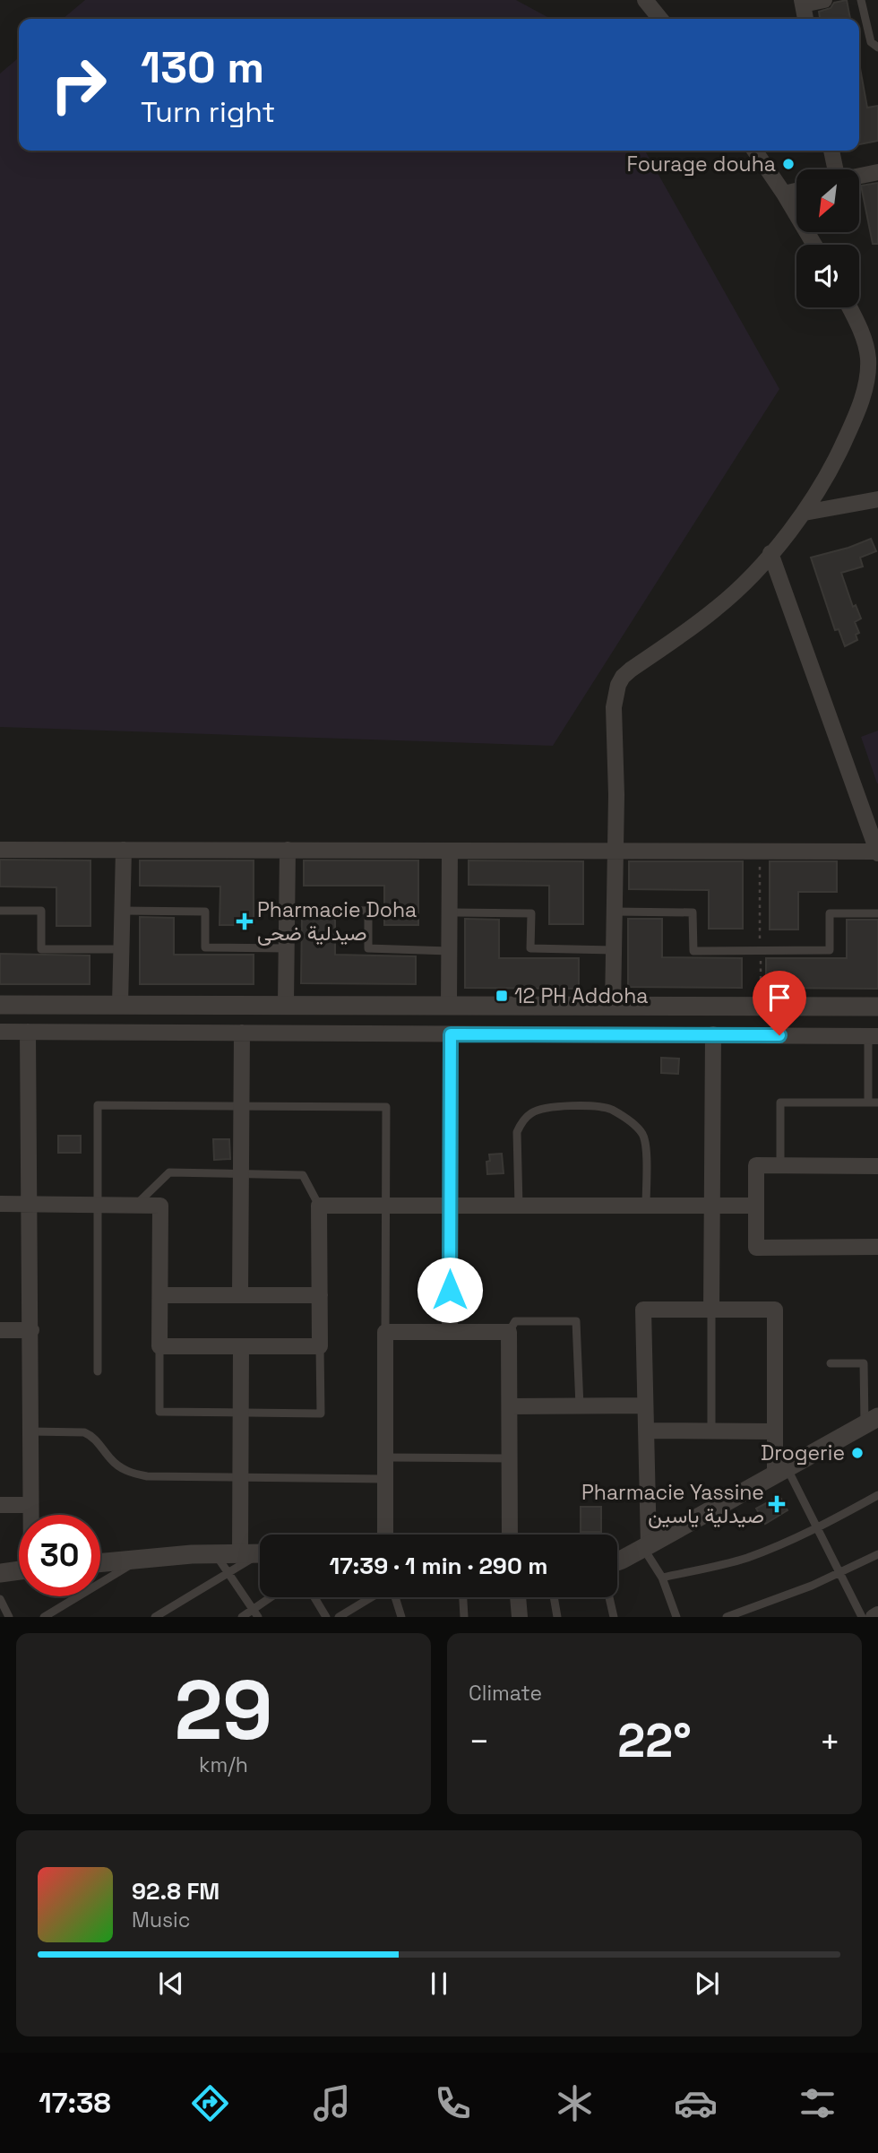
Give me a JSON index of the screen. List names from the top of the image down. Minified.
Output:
{"places":{"other":["Fourage douha","Drogerie"],"health":["Pharmacie Doha صيدلية ضحى","Pharmacie Yassine صيدلية ياسين"],"transit":["12 PH Addoha"]},"north":"bottom left","page":{"turn":["130 m","Turn right"],"limit":"30","trip":"17:39 · 1 min · 290 m","tile":[["29","km/h"],"Climate"],"heat":["−","22°","+"],"song":["92.8 FM","Music"],"tabs":"17:38"}}
